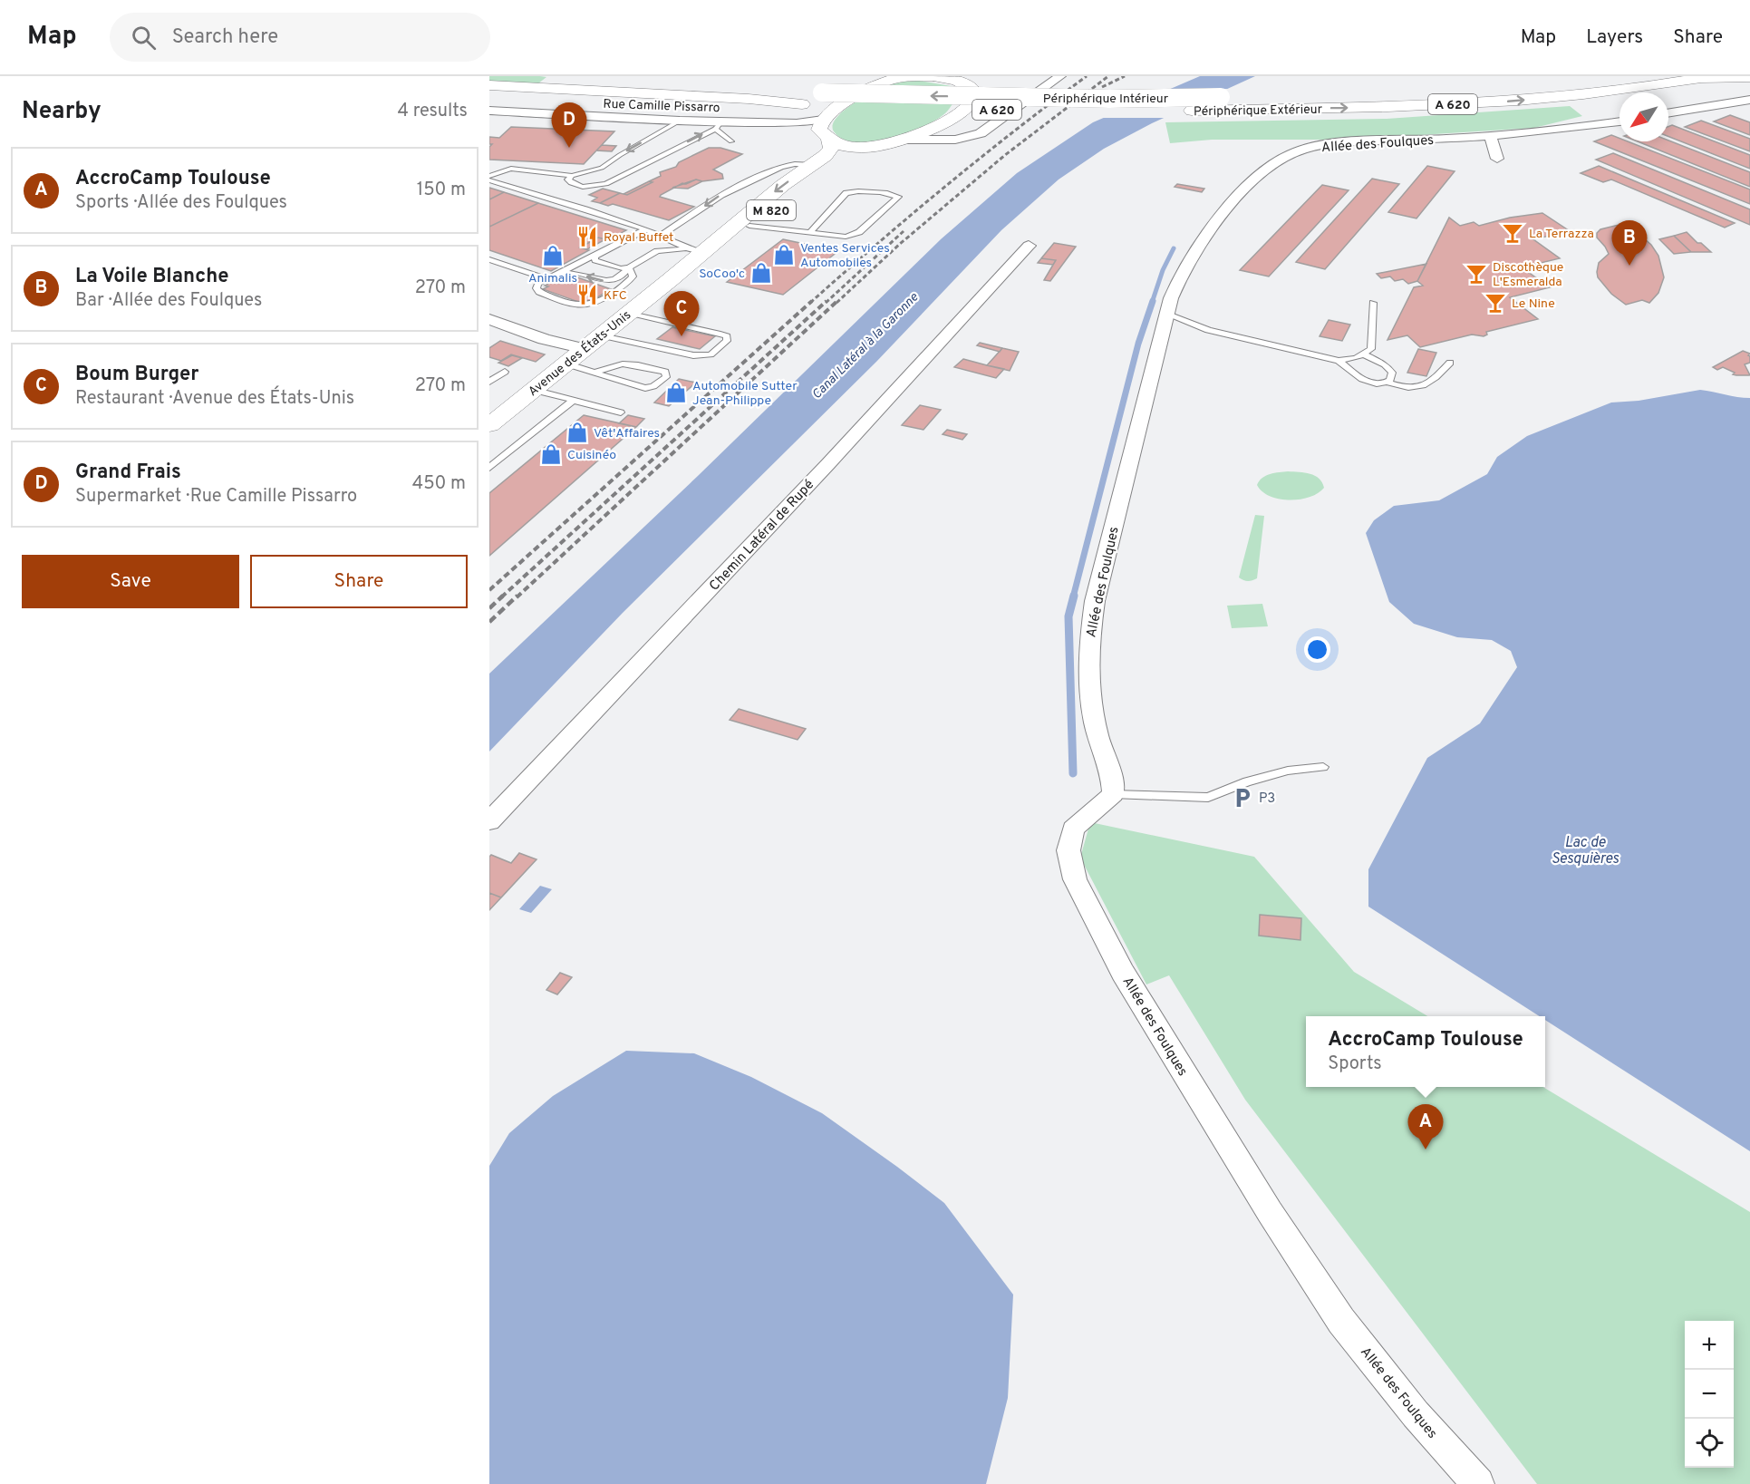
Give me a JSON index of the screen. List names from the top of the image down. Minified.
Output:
{"streets":{"main road":["Périphérique Intérieur","A 620","Périphérique Extérieur","M 820","Avenue des États-Unis"],"street":["Rue Camille Pissarro","Allée des Foulques","Chemin Latéral de Rupé"]},"crossings":[["Rue Camille Pissarro","Avenue des États-Unis"]],"one_way":["Périphérique Intérieur","Périphérique Extérieur"],"water":["Canal Latéral à la Garonne","Lac de Sesquières"],"places":{"bar":["La Terrazza","Discothèque L'Esmeralda","Le Nine"],"restaurant":["Royal Buffet","KFC"],"shop":["Ventes Services Automobiles","Animalis","SoCoo'c","Automobile Sutter Jean-Philippe","Vêt'Affaires","Cuisinéo"],"parking":["P3"]},"north":"bottom left","page":{"header":"Map","search":"Search here","nav":["Map","Layers","Share"],"heading":["Nearby","4 results"],"pins":["D","B","C","A"],"list":[{"mark":"A","name":"AccroCamp Toulouse","note":"Sports · Allée des Foulques","value":"150 m"},{"mark":"B","name":"La Voile Blanche","note":"Bar · Allée des Foulques","value":"270 m"},{"mark":"C","name":"Boum Burger","note":"Restaurant · Avenue des États-Unis","value":"270 m"},{"mark":"D","name":"Grand Frais","note":"Supermarket · Rue Camille Pissarro","value":"450 m"}],"buttons":["Save","Share"],"popup":["AccroCamp Toulouse","Sports"],"map_buttons":["+","−"]}}
